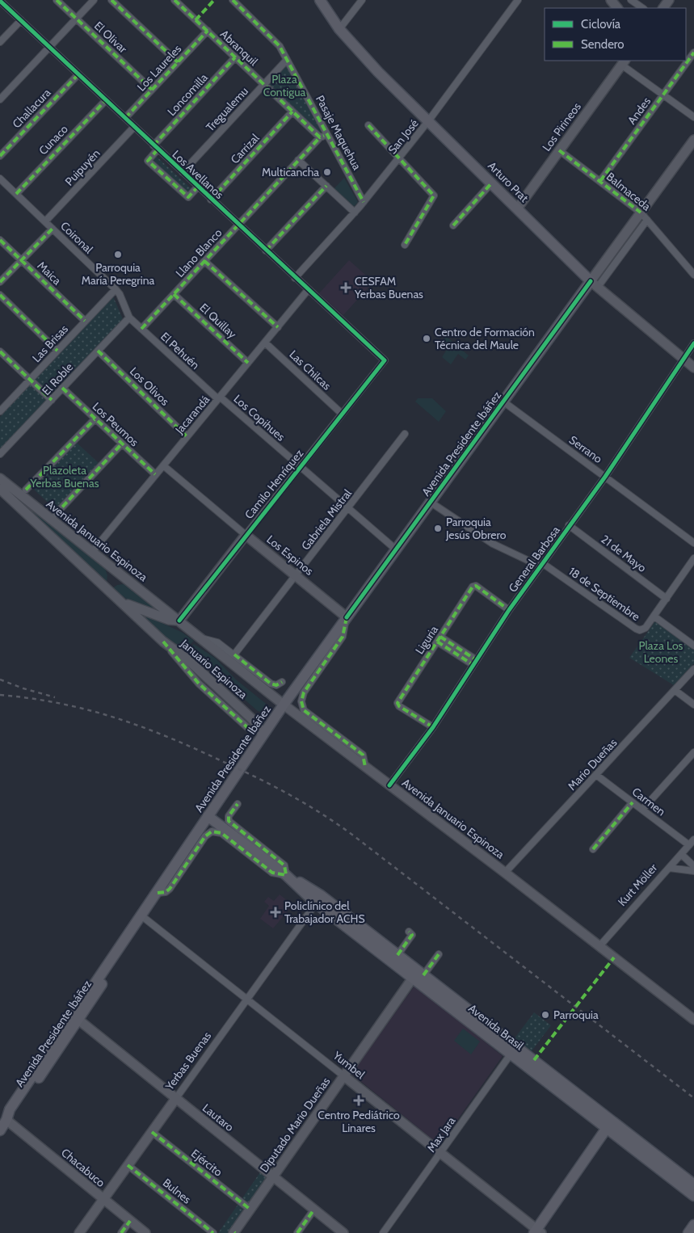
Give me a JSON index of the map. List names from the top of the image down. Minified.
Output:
{"streets":{"main road":["Arturo Prat","Avenida Presidente Ibáñez","Avenida Brasil"],"street":["El Olivar","Abranquil","Los Laureles","Loncomilla","Challacura","Tregualemu","Andes","Los Pirineos","Pasaje Maquehua","San José","Cunaco","Carrizal","Puipuyén","Los Avellanos","Balmaceda","Coironal","Llano Blanco","Maica","El Quillay","Las Brisas","El Pehuén","Las Chilcas","El Roble","Los Olivos","Jacarandá","Los Copihues","Los Peumos","Serrano","Camilo Henríquez","Gabriela Mistral","Avenida Januario Espinoza","21 de Mayo","Los Espinos","General Barbosa","18 de Septiembre","Liguria","Januario Espinoza","Mario Dueñas","Carmen","Kurt Möller","Yerbas Buenas","Yumbel","Lautaro","Diputado Mario Dueñas","Max Jara","Ejército","Chacabuco","Bulnes"]},"crossings":[["El Olivar","Los Laureles"],["Abranquil","Los Laureles"],["Abranquil","Loncomilla"],["Abranquil","Tregualemu"],["Abranquil","Carrizal"],["Abranquil","Llano Blanco"],["Los Laureles","Los Avellanos"],["Loncomilla","Los Avellanos"],["Challacura","Los Avellanos"],["Tregualemu","Pasaje Maquehua"],["Tregualemu","Los Avellanos"],["Andes","Balmaceda"],["Los Pirineos","Arturo Prat"],["Los Pirineos","Balmaceda"],["Pasaje Maquehua","San José"],["San José","Los Avellanos"],["San José","Arturo Prat"],["Cunaco","Los Avellanos"],["Cunaco","Coironal"],["Carrizal","Los Avellanos"],["Puipuyén","Los Avellanos"],["Puipuyén","Coironal"],["Los Avellanos","Llano Blanco"],["Los Avellanos","Jacarandá"],["Los Avellanos","Camilo Henríquez"],["Arturo Prat","Avenida Presidente Ibáñez"],["Arturo Prat","General Barbosa"],["Balmaceda","Avenida Presidente Ibáñez"],["Coironal","Las Brisas"],["Coironal","El Pehuén"],["Coironal","El Roble"],["Llano Blanco","El Quillay"],["Llano Blanco","El Pehuén"],["Maica","Las Brisas"],["El Quillay","Jacarandá"],["El Pehuén","El Roble"],["El Pehuén","Jacarandá"],["El Pehuén","Los Copihues"],["Las Chilcas","Jacarandá"],["Las Chilcas","Camilo Henríquez"],["El Roble","Los Olivos"],["El Roble","Los Peumos"],["Los Olivos","Jacarandá"],["Jacarandá","Los Copihues"],["Jacarandá","Los Peumos"],["Jacarandá","Avenida Januario Espinoza"],["Jacarandá","Los Espinos"],["Los Copihues","Avenida Presidente Ibáñez"],["Los Copihues","Camilo Henríquez"],["Los Copihues","Gabriela Mistral"],["Avenida Presidente Ibáñez","Serrano"],["Avenida Presidente Ibáñez","Avenida Januario Espinoza"],["Avenida Presidente Ibáñez","Los Espinos"],["Avenida Presidente Ibáñez","18 de Septiembre"],["Avenida Presidente Ibáñez","Januario Espinoza"],["Avenida Presidente Ibáñez","Avenida Brasil"],["Avenida Presidente Ibáñez","Yumbel"],["Avenida Presidente Ibáñez","Lautaro"],["Avenida Presidente Ibáñez","Chacabuco"],["Serrano","General Barbosa"],["Camilo Henríquez","Avenida Januario Espinoza"],["Camilo Henríquez","Los Espinos"],["Gabriela Mistral","Los Espinos"],["Gabriela Mistral","Januario Espinoza"],["Avenida Januario Espinoza","General Barbosa"],["Avenida Januario Espinoza","Januario Espinoza"],["Avenida Januario Espinoza","Mario Dueñas"],["Avenida Januario Espinoza","Kurt Möller"],["21 de Mayo","General Barbosa"],["General Barbosa","18 de Septiembre"],["General Barbosa","Liguria"],["Mario Dueñas","Carmen"],["Carmen","Kurt Möller"],["Avenida Brasil","Yerbas Buenas"],["Avenida Brasil","Diputado Mario Dueñas"],["Avenida Brasil","Max Jara"],["Yerbas Buenas","Yumbel"],["Yerbas Buenas","Lautaro"],["Yerbas Buenas","Ejército"],["Yerbas Buenas","Chacabuco"],["Yerbas Buenas","Bulnes"],["Yumbel","Diputado Mario Dueñas"],["Yumbel","Max Jara"],["Lautaro","Diputado Mario Dueñas"],["Diputado Mario Dueñas","Ejército"]],"parks":["Plaza Contigua","Plazoleta Yerbas Buenas","Plaza Los Leones"],"places":{"other":["Multicancha","Parroquia María Peregrina","Centro de Formación Técnica del Maule","Parroquia Jesús Obrero","Parroquia"],"health":["CESFAM Yerbas Buenas","Policlínico del Trabajador ACHS","Centro Pediátrico Linares"]},"legend":["Ciclovía","Sendero"]}
